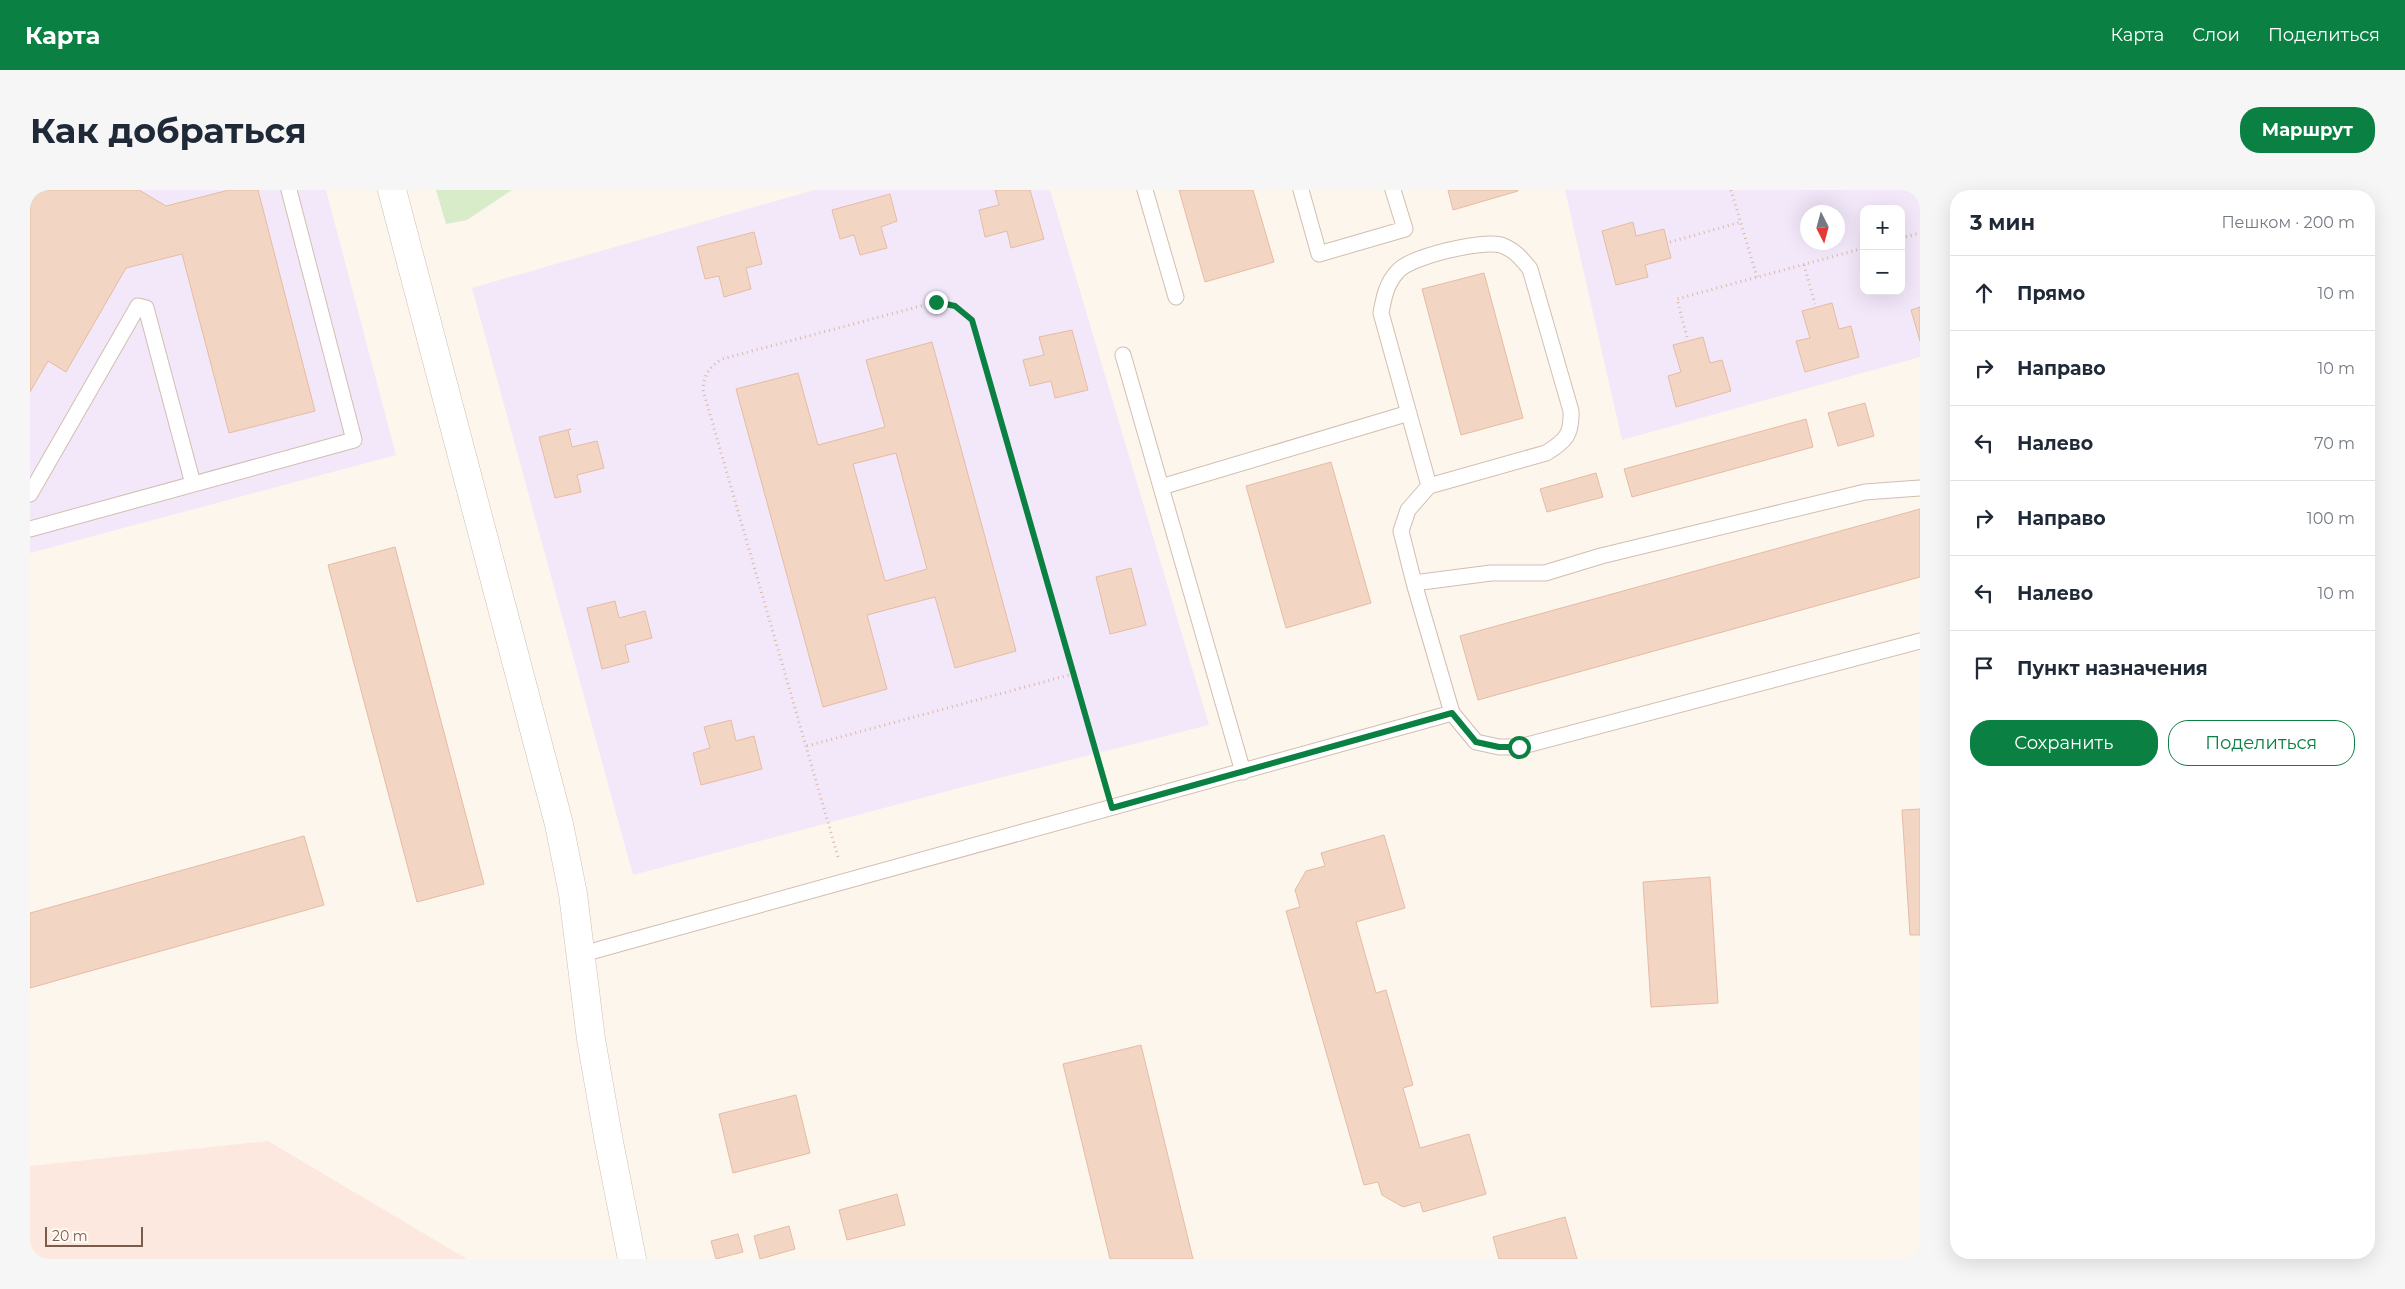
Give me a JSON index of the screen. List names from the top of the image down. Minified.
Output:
{"scale_bar":"20 m","north":"bottom","page":{"header":"Карта","nav":["Карта","Слои","Поделиться"],"buttons":["Маршрут",["Сохранить","Поделиться"]],"title":"Как добраться","heading":["3 мин","Пешком · 200 m"],"map_buttons":["+","−"],"list":[["Прямо","10 m"],["Направо","10 m"],["Налево","70 m"],["Направо","100 m"],["Налево","10 m"],"Пункт назначения"],"scale":"20 m"}}
